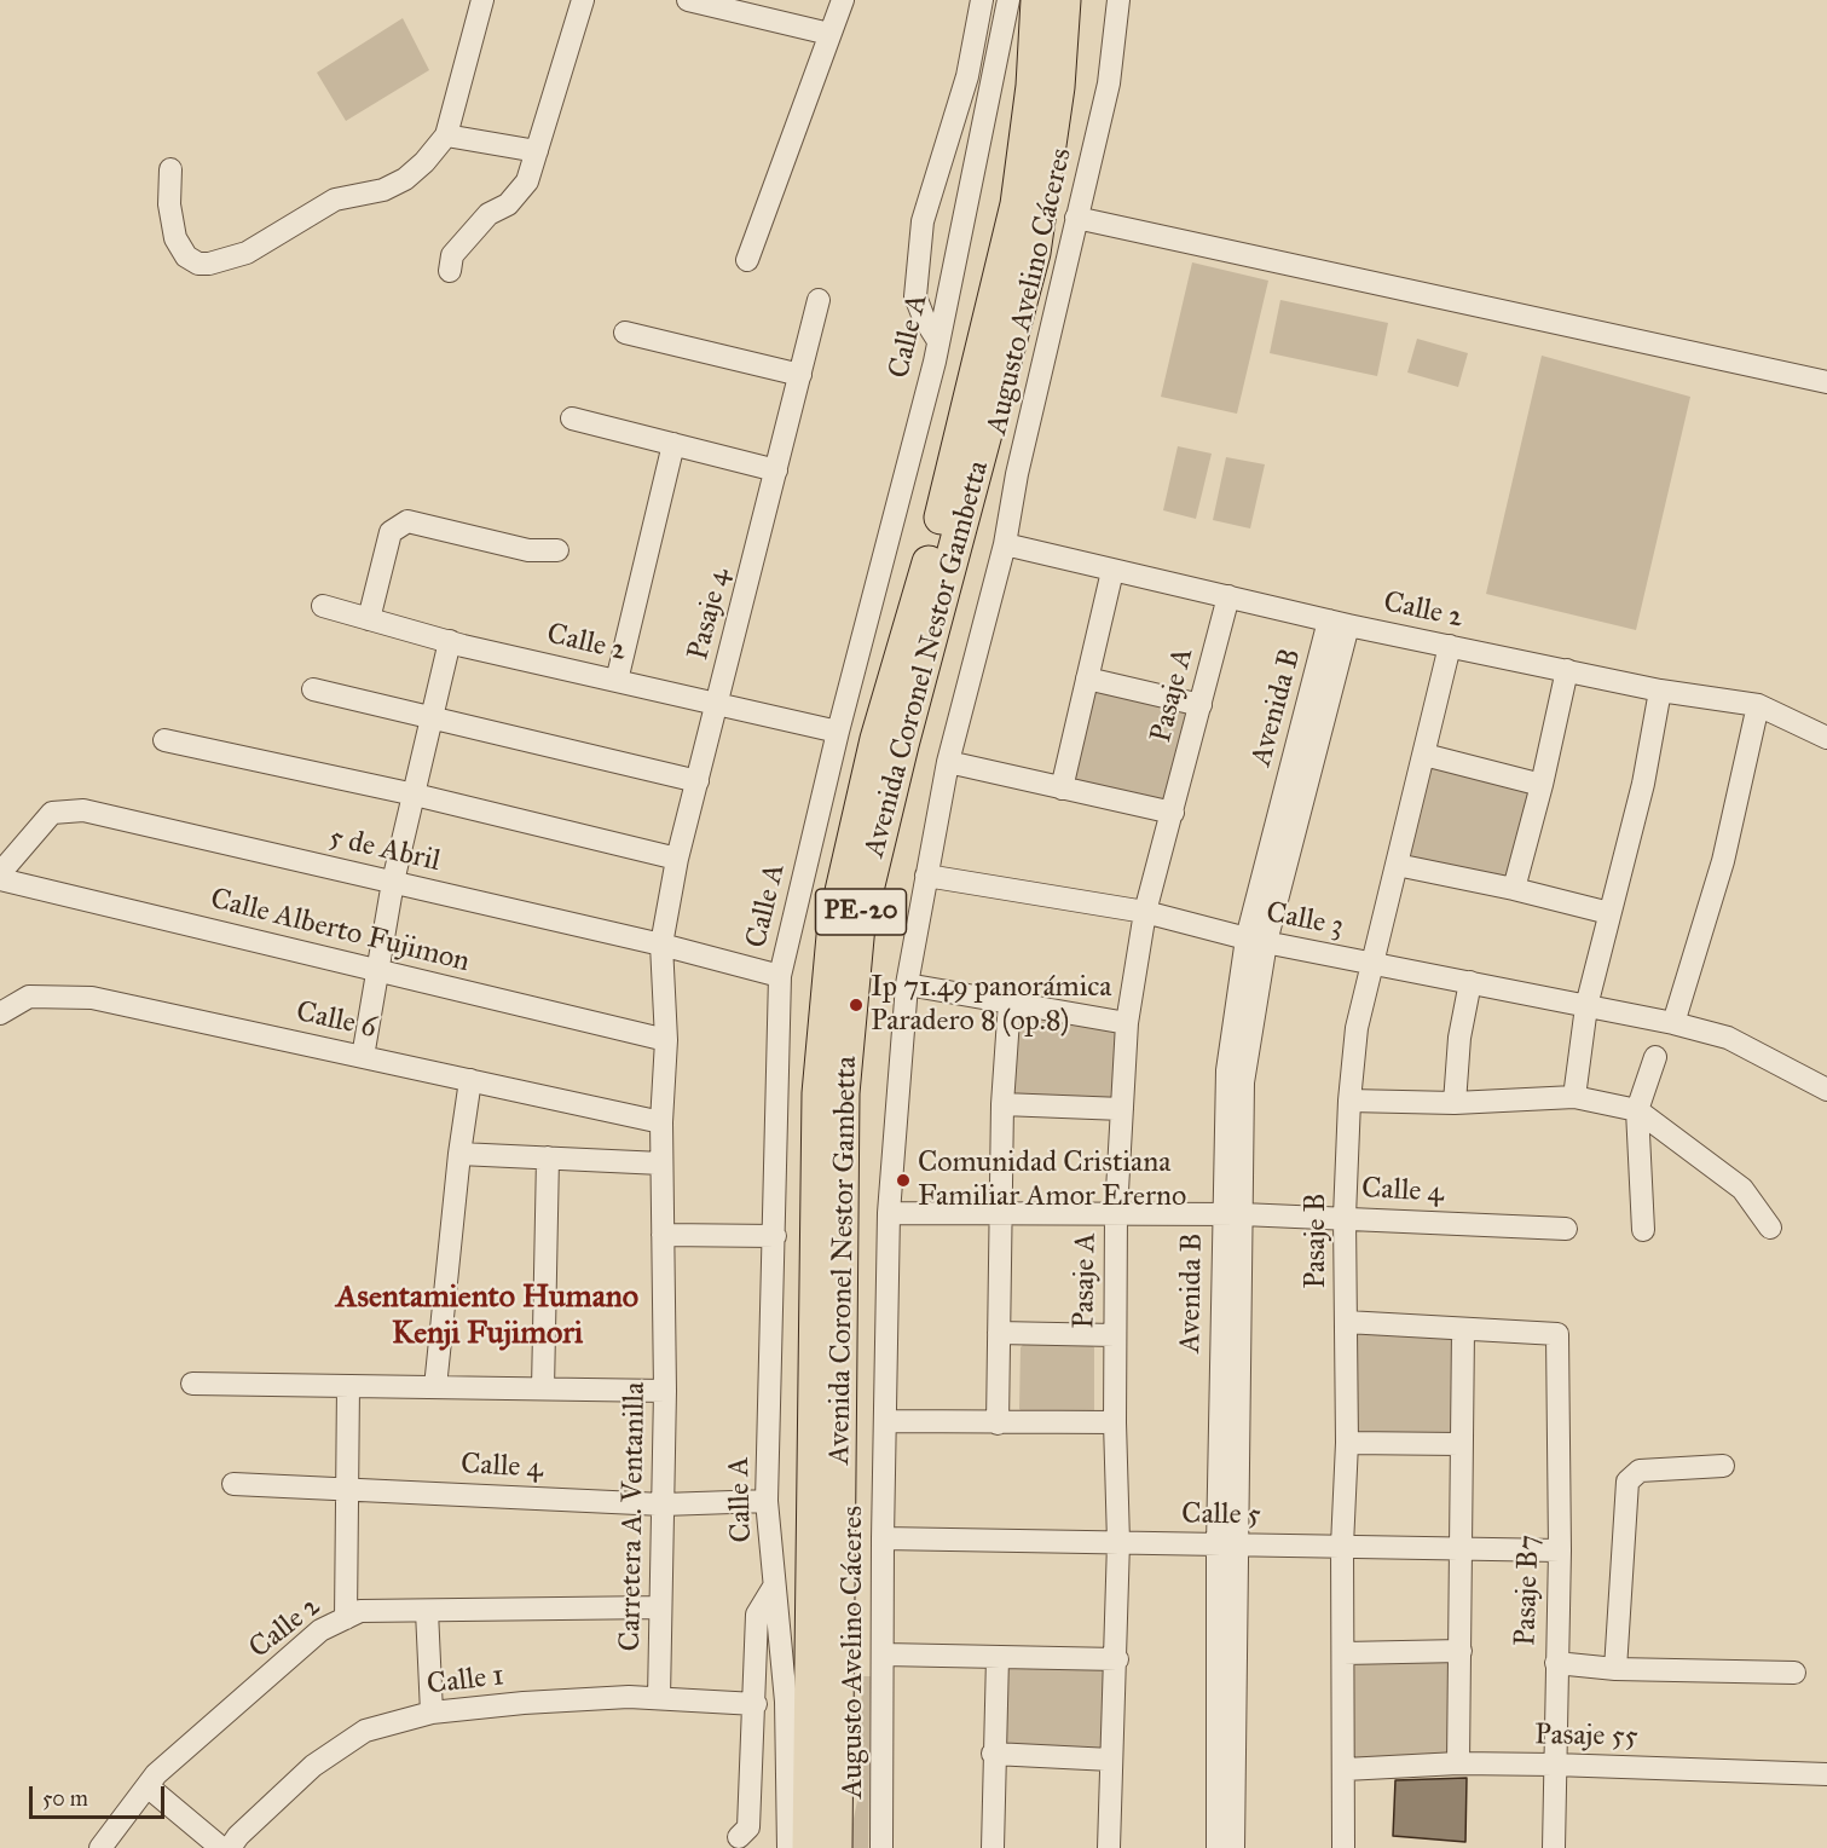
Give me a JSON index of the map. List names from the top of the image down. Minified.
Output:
{"streets":{"highway":["Avenida Coronel Nestor Gambetta","PE-20"],"street":["Augusto Avelino Cáceres","Calle A","Calle 2","Pasaje 4","Pasaje A","Avenida B","5 de Abril","Calle 3","Calle Alberto Fujimon","Calle 6","Calle 4","Pasaje B","Calle 5","Carretera A. Ventanilla","Pasaje B7","Calle 1","Pasaje 55"]},"crossings":[["Augusto Avelino Cáceres","Calle 2"],["Augusto Avelino Cáceres","Calle 3"],["Augusto Avelino Cáceres","Calle 4"],["Augusto Avelino Cáceres","Calle 5"],["Calle A","Calle 2"],["Calle A","5 de Abril"],["Calle A","Calle 4"],["Calle 2","Pasaje 4"],["Calle 2","Pasaje A"],["Calle 2","Avenida B"],["Calle 2","Pasaje B"],["Calle 2","Carretera A. Ventanilla"],["Pasaje 4","5 de Abril"],["Pasaje 4","Carretera A. Ventanilla"],["Pasaje A","Calle 3"],["Pasaje A","Calle 4"],["Pasaje A","Calle 5"],["Avenida B","Calle 3"],["Avenida B","Calle 4"],["Avenida B","Calle 5"],["5 de Abril","Carretera A. Ventanilla"],["Calle 3","Pasaje B"],["Calle Alberto Fujimon","Carretera A. Ventanilla"],["Calle 6","Carretera A. Ventanilla"],["Calle 4","Pasaje B"],["Calle 4","Carretera A. Ventanilla"],["Pasaje B","Calle 5"],["Pasaje B","Pasaje 55"],["Calle 5","Pasaje B7"],["Carretera A. Ventanilla","Calle 1"],["Pasaje B7","Pasaje 55"]],"districts":["Asentamiento Humano Kenji Fujimori"],"places":["Ip 71.49 panorámica Paradero 8 (op.8)","Comunidad Cristiana Familiar Amor Ererno"],"scale_bar":"50 m"}
